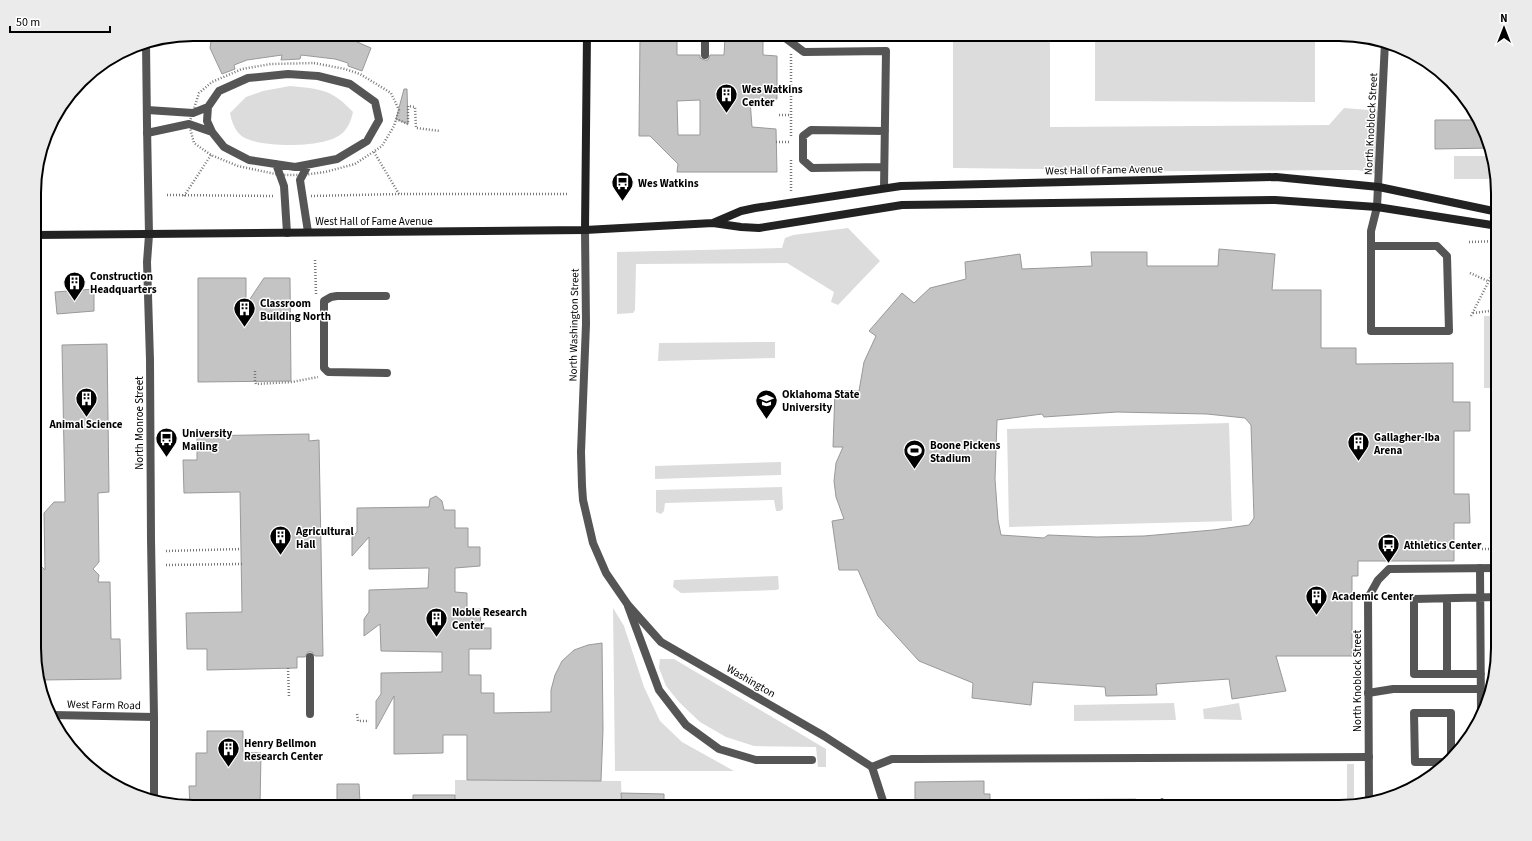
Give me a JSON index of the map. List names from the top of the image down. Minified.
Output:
{"streets":{"main road":["West Hall of Fame Avenue","North Washington Street"],"street":["North Knoblock Street","North Monroe Street","Washington","West Farm Road"]},"crossings":[["North Knoblock Street","West Hall of Fame Avenue"],["West Hall of Fame Avenue","North Washington Street"],["West Hall of Fame Avenue","North Monroe Street"],["North Washington Street","Washington"],["North Monroe Street","West Farm Road"]],"places":{"building":["Wes Watkins Center","Construction Headquarters","Classroom Building North","Animal Science","Gallagher-Iba Arena","Agricultural Hall","Academic Center","Noble Research Center","Henry Bellmon Research Center"],"bus stop":["Wes Watkins","University Mailing","Athletics Center"],"school or university":["Oklahoma State University"],"sports":["Boone Pickens Stadium"]},"scale_bar":"50 m","north":"top"}
